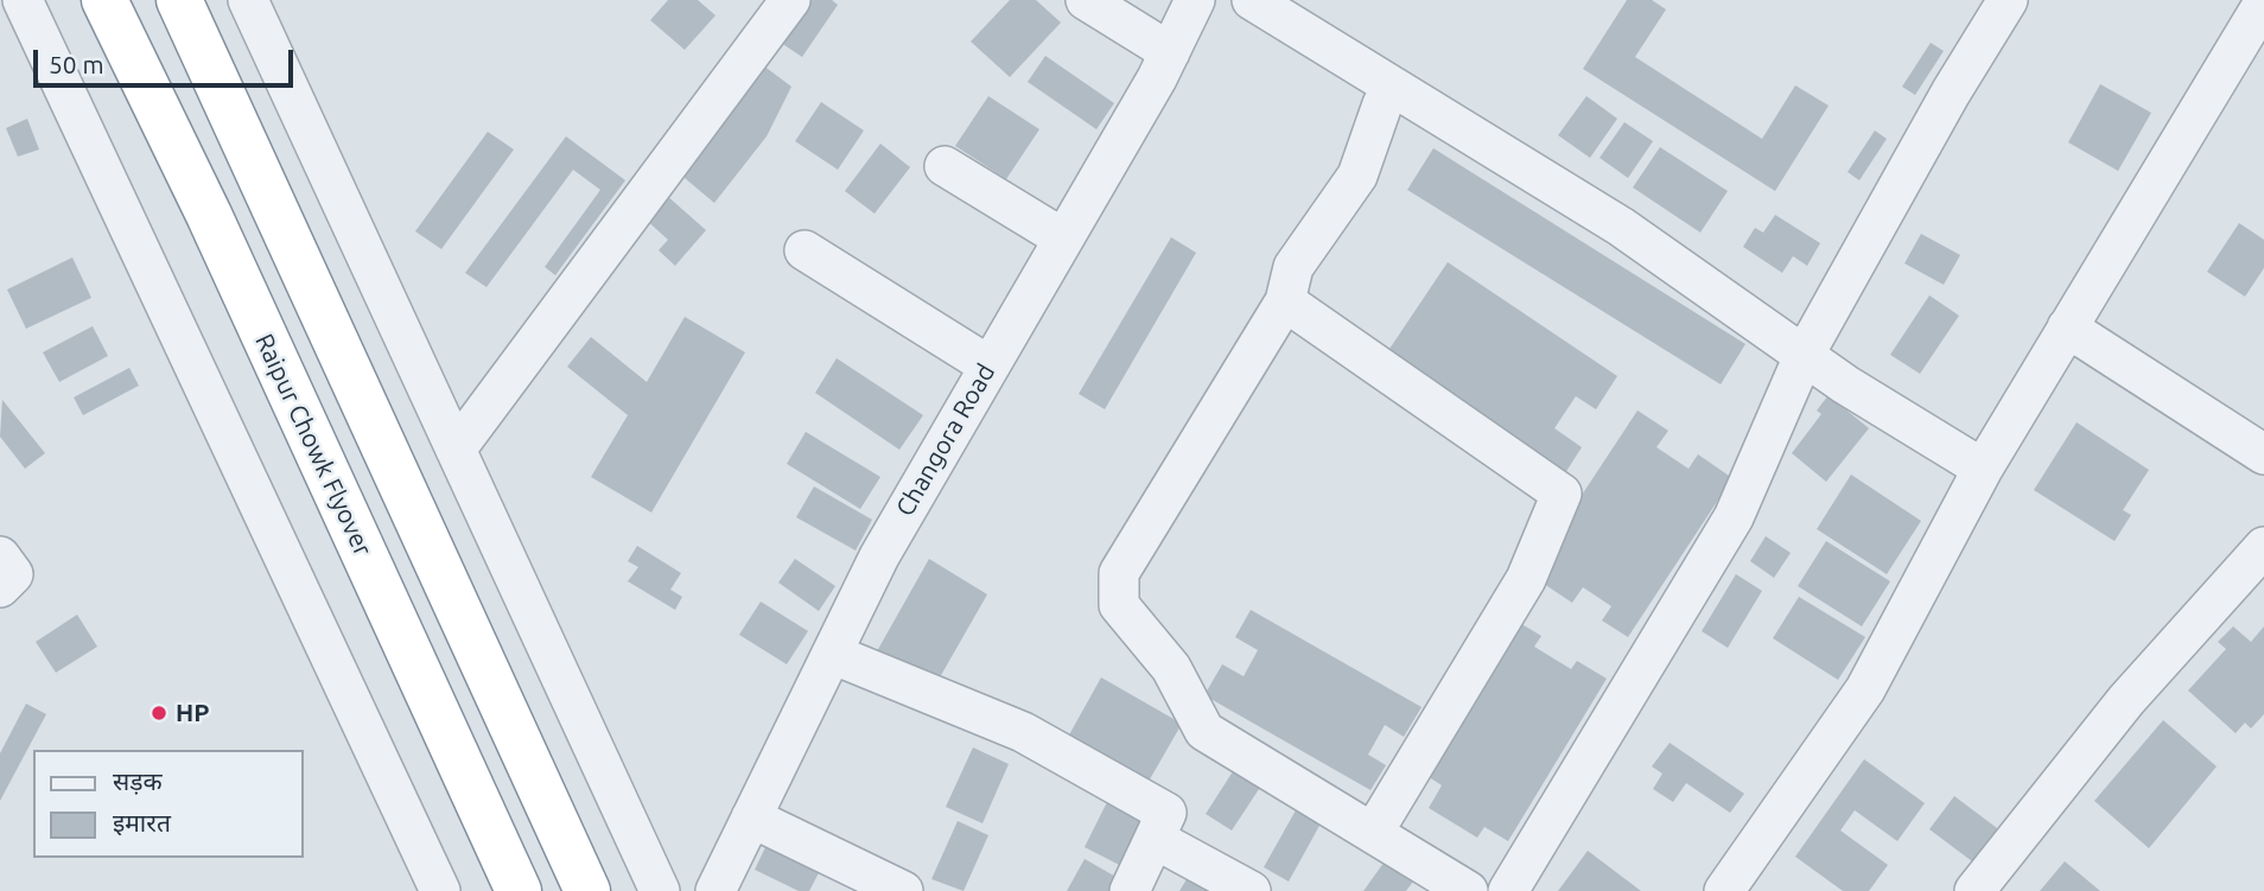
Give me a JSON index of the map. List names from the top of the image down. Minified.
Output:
{"streets":{"highway":["Raipur Chowk Flyover"],"street":["Changora Road"]},"places":["HP"],"legend":["सड़क","इमारत"],"scale_bar":"50 m"}
